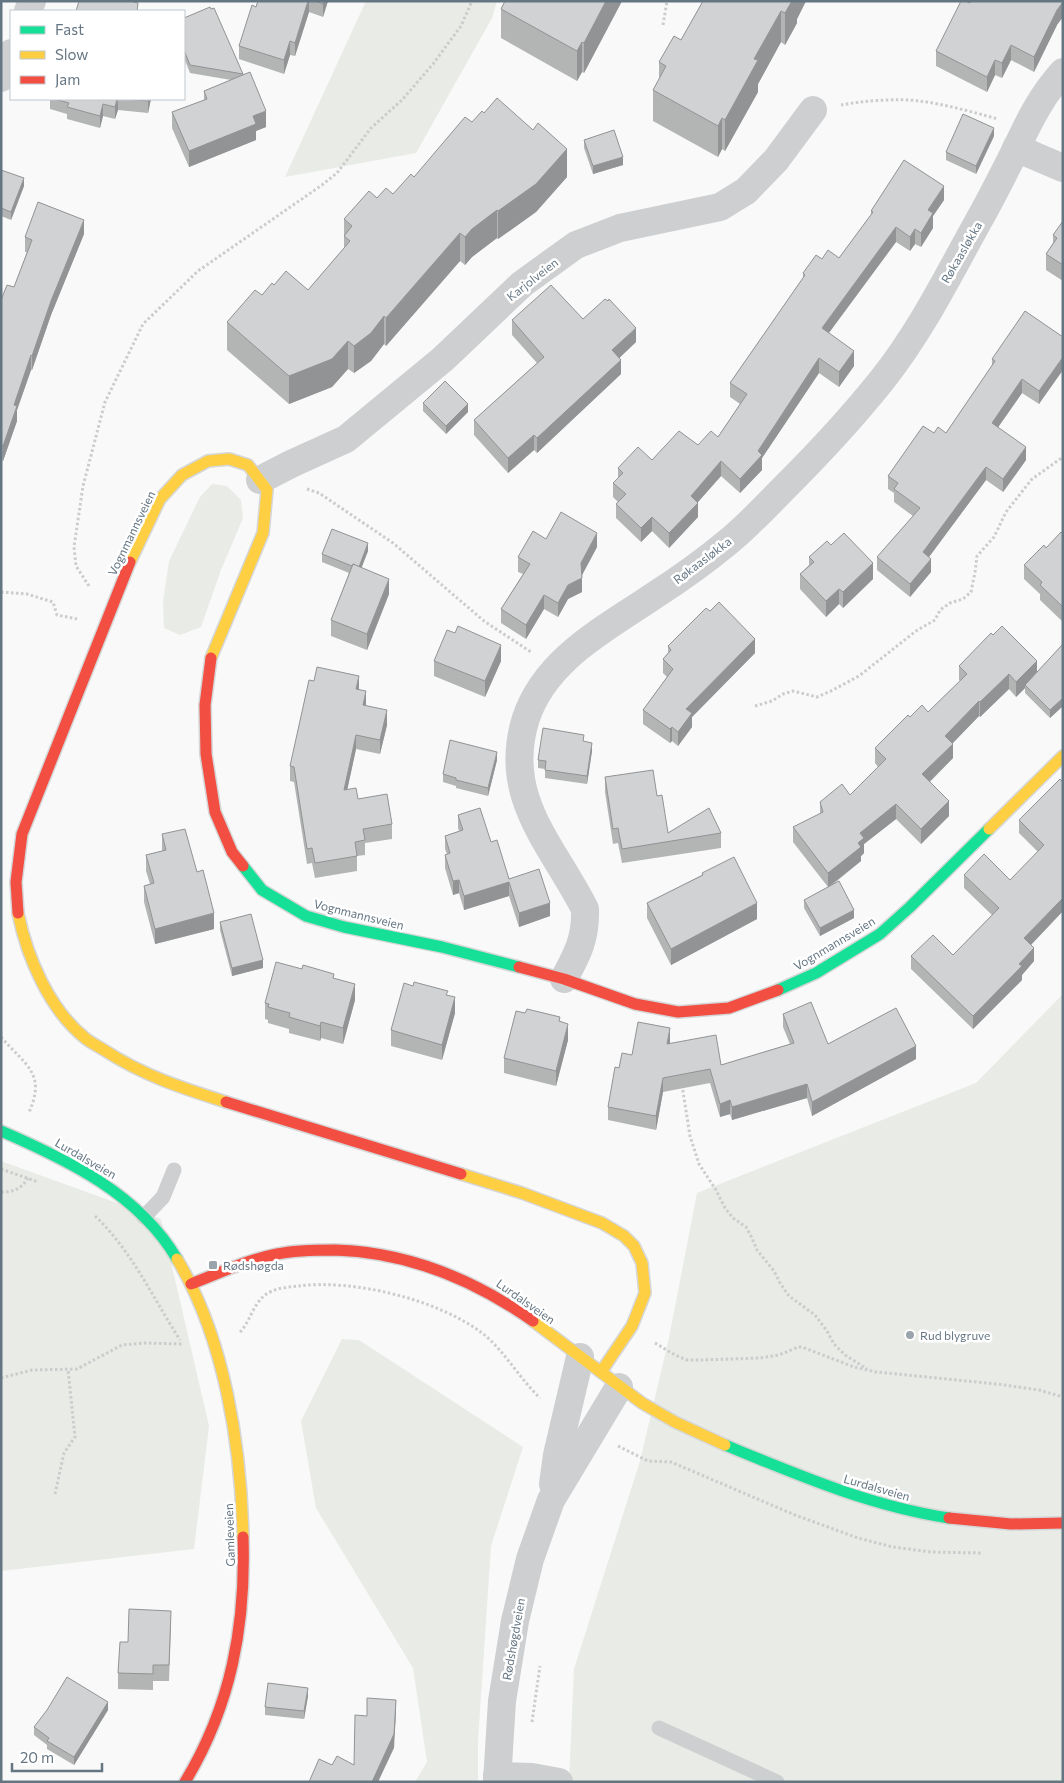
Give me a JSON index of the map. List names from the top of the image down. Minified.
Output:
{"streets":{"street":["Røkaasløkka","Karjolveien","Vognmannsveien","Lurdalsveien","Gamleveien","Rødshøgdveien"]},"crossings":[["Røkaasløkka","Vognmannsveien"],["Karjolveien","Vognmannsveien"],["Vognmannsveien","Lurdalsveien"],["Vognmannsveien","Rødshøgdveien"],["Lurdalsveien","Gamleveien"],["Lurdalsveien","Rødshøgdveien"]],"places":{"transit":["Rødshøgda"],"other":["Rud blygruve"]},"legend":["Fast","Slow","Jam"],"scale_bar":"20 m"}
